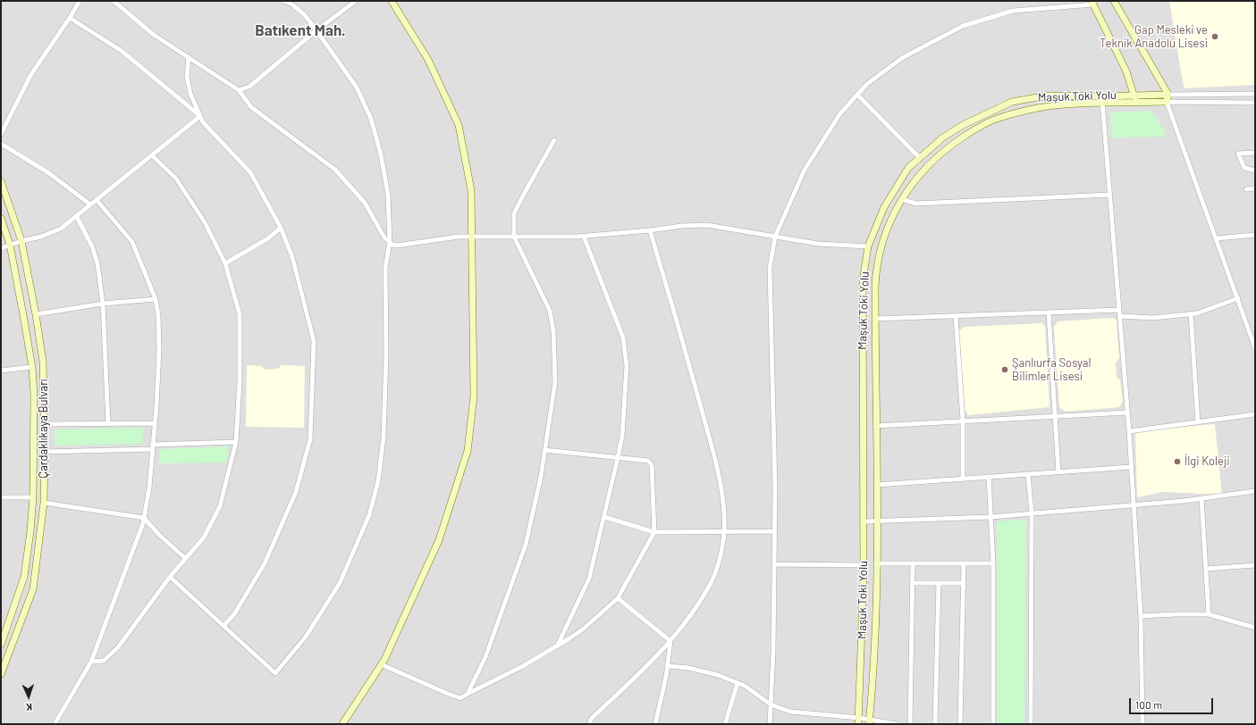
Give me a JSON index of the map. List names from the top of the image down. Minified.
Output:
{"streets":{"main road":["Maşuk Toki Yolu","Çardaklıkaya Bulvarı"]},"districts":["Batıkent Mah."],"places":["Gap Mesleki ve Teknik Anadolu Lisesi","Şanlıurfa Sosyal Bilimler Lisesi","İlgi Koleji"],"scale_bar":"100 m","north":"bottom"}
